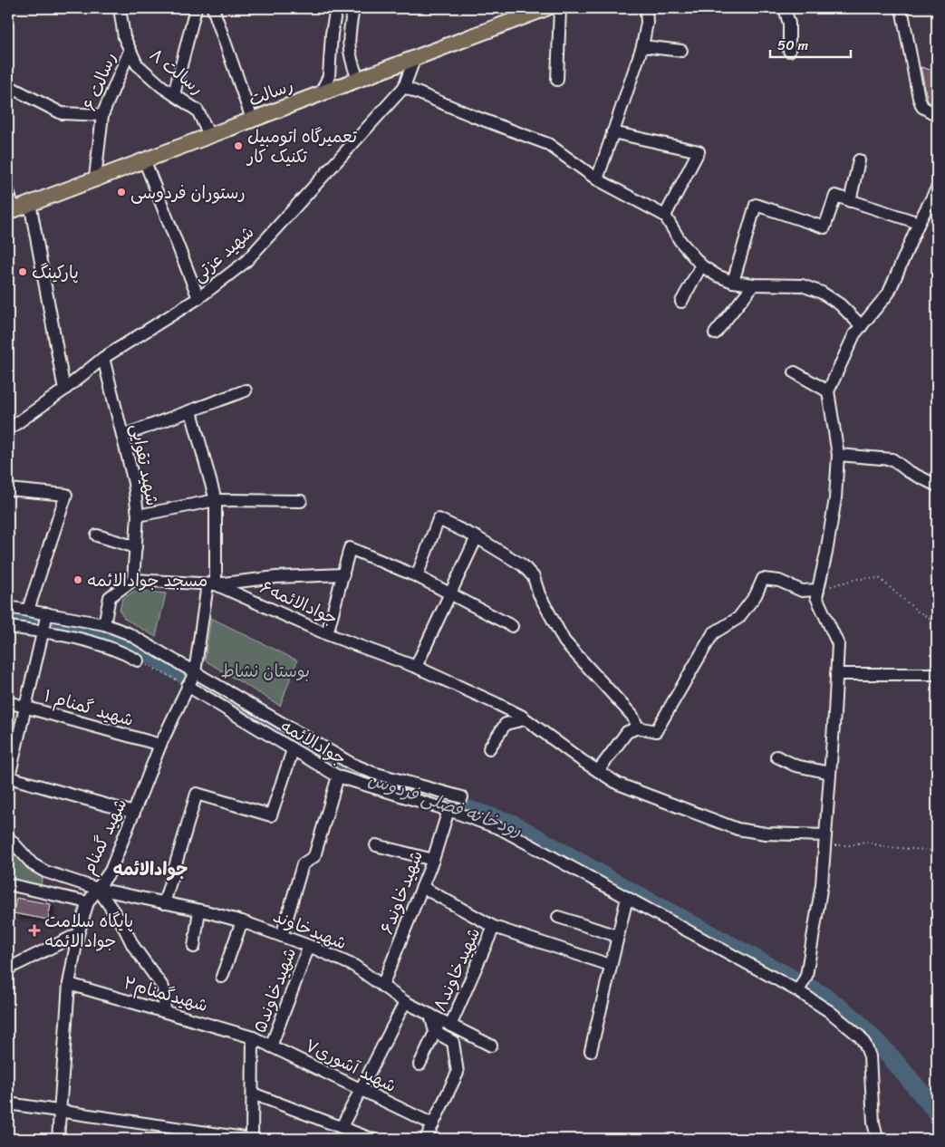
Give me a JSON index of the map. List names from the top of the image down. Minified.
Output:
{"streets":{"main road":["رسالت"],"street":["رسالت ۸","رسالت ۶","شهید عزتی","شهید تقوایی","جوادالائمه۶","شهید گمنام ۱","جوادالائمه","شهید گمنام","شهیدخاوند۶","شهیدخاوند","شهیدخاوند۸","شهیدخاوند۵","شهیدگمنام۲","شهید آشوری۷"]},"crossings":[["رسالت ۸","رسالت ۶"],["رسالت ۸","رسالت"],["رسالت ۶","رسالت"],["رسالت","شهید عزتی"],["شهید عزتی","شهید تقوایی"],["شهید تقوایی","جوادالائمه۶"],["جوادالائمه۶","شهید گمنام"],["شهید گمنام ۱","شهید گمنام"],["جوادالائمه","شهید گمنام"],["جوادالائمه","شهیدخاوند۶"],["شهید گمنام","شهیدخاوند"],["شهید گمنام","شهیدگمنام۲"],["شهیدخاوند۶","شهیدخاوند"],["شهیدخاوند","شهیدخاوند۸"],["شهیدخاوند","شهیدخاوند۵"],["شهیدخاوند۵","شهید آشوری۷"],["شهیدگمنام۲","شهید آشوری۷"]],"districts":["جوادالائمه"],"water":["رودخانه فصلی فردوس"],"parks":["بوستان نشاط"],"places":{"other":["تعمیرگاه اتومبیل تکنیک کار","رستوران فردوسی","پارکینگ","مسجد جوادالائمه"],"health":["پایگاه سلامت جوادالائمه"]},"scale_bar":"50 m"}
